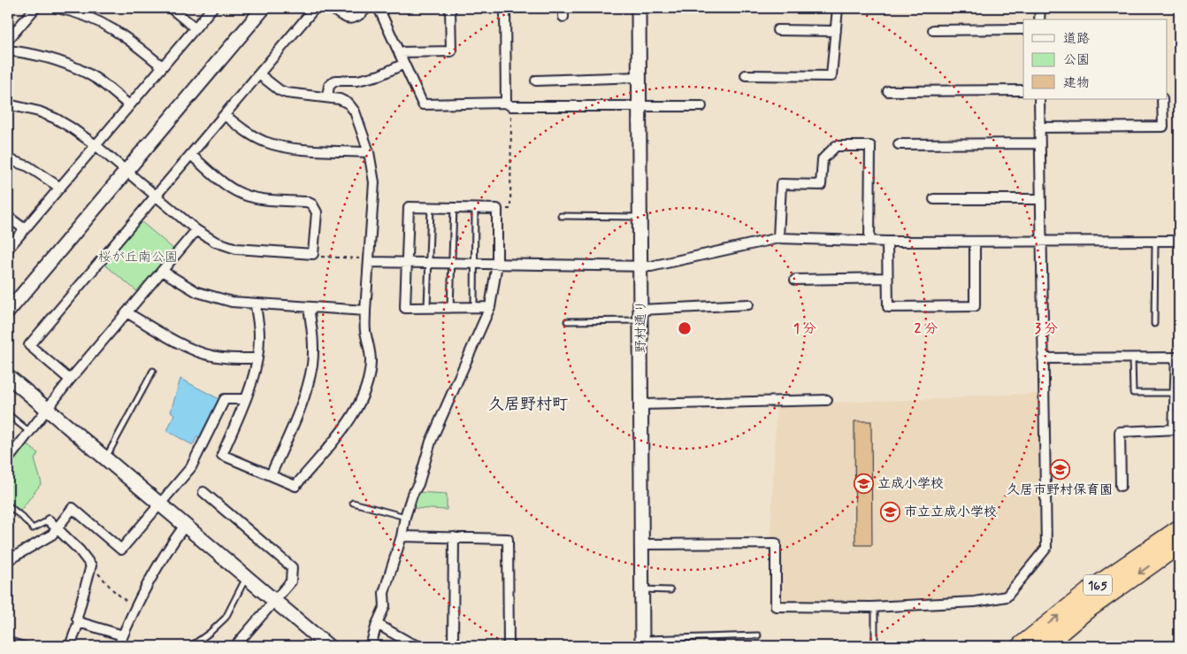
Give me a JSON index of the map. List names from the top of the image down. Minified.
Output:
{"streets":{"highway":["165"],"street":["野村通り"]},"districts":["久居野村町"],"parks":["桜が丘南公園"],"places":{"school or university":["久居市野村保育園","立成小学校","市立立成小学校"]},"legend":["道路","公園","建物"],"rings":["1 分","2 分","3 分"]}
